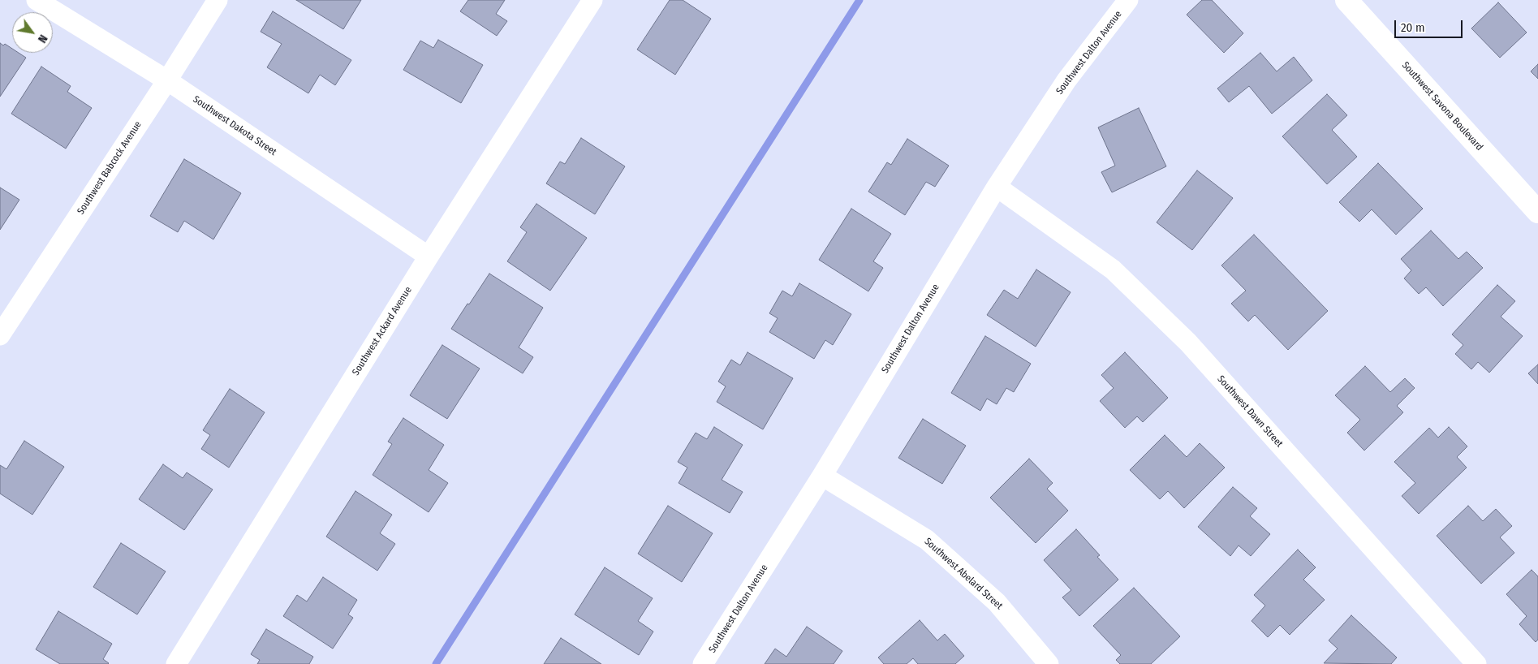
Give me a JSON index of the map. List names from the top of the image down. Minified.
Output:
{"streets":{"street":["Southwest Dalton Avenue","Southwest Savona Boulevard","Southwest Dakota Street","Southwest Babcock Avenue","Southwest Ackard Avenue","Southwest Dawn Street","Southwest Abelard Street"]},"crossings":[["Southwest Dalton Avenue","Southwest Dawn Street"],["Southwest Dalton Avenue","Southwest Abelard Street"],["Southwest Dakota Street","Southwest Babcock Avenue"],["Southwest Dakota Street","Southwest Ackard Avenue"]],"scale_bar":"20 m","north":"bottom right"}
